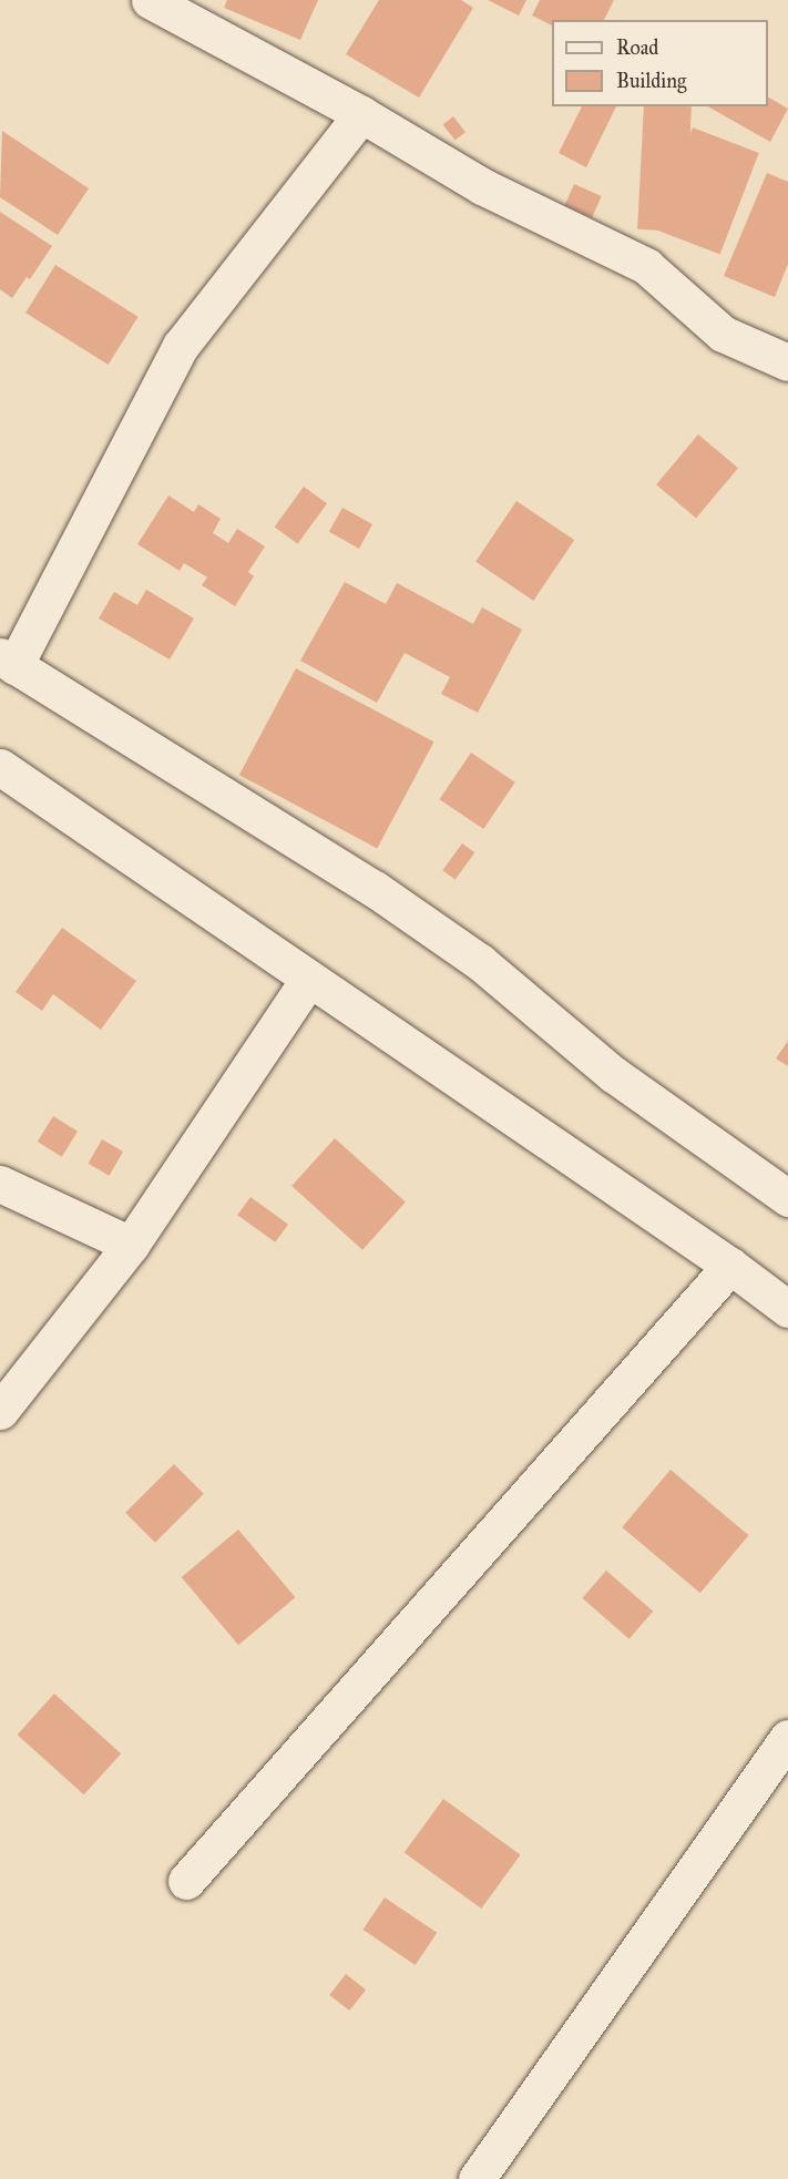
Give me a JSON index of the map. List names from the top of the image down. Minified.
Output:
{"legend":["Road","Building"]}
